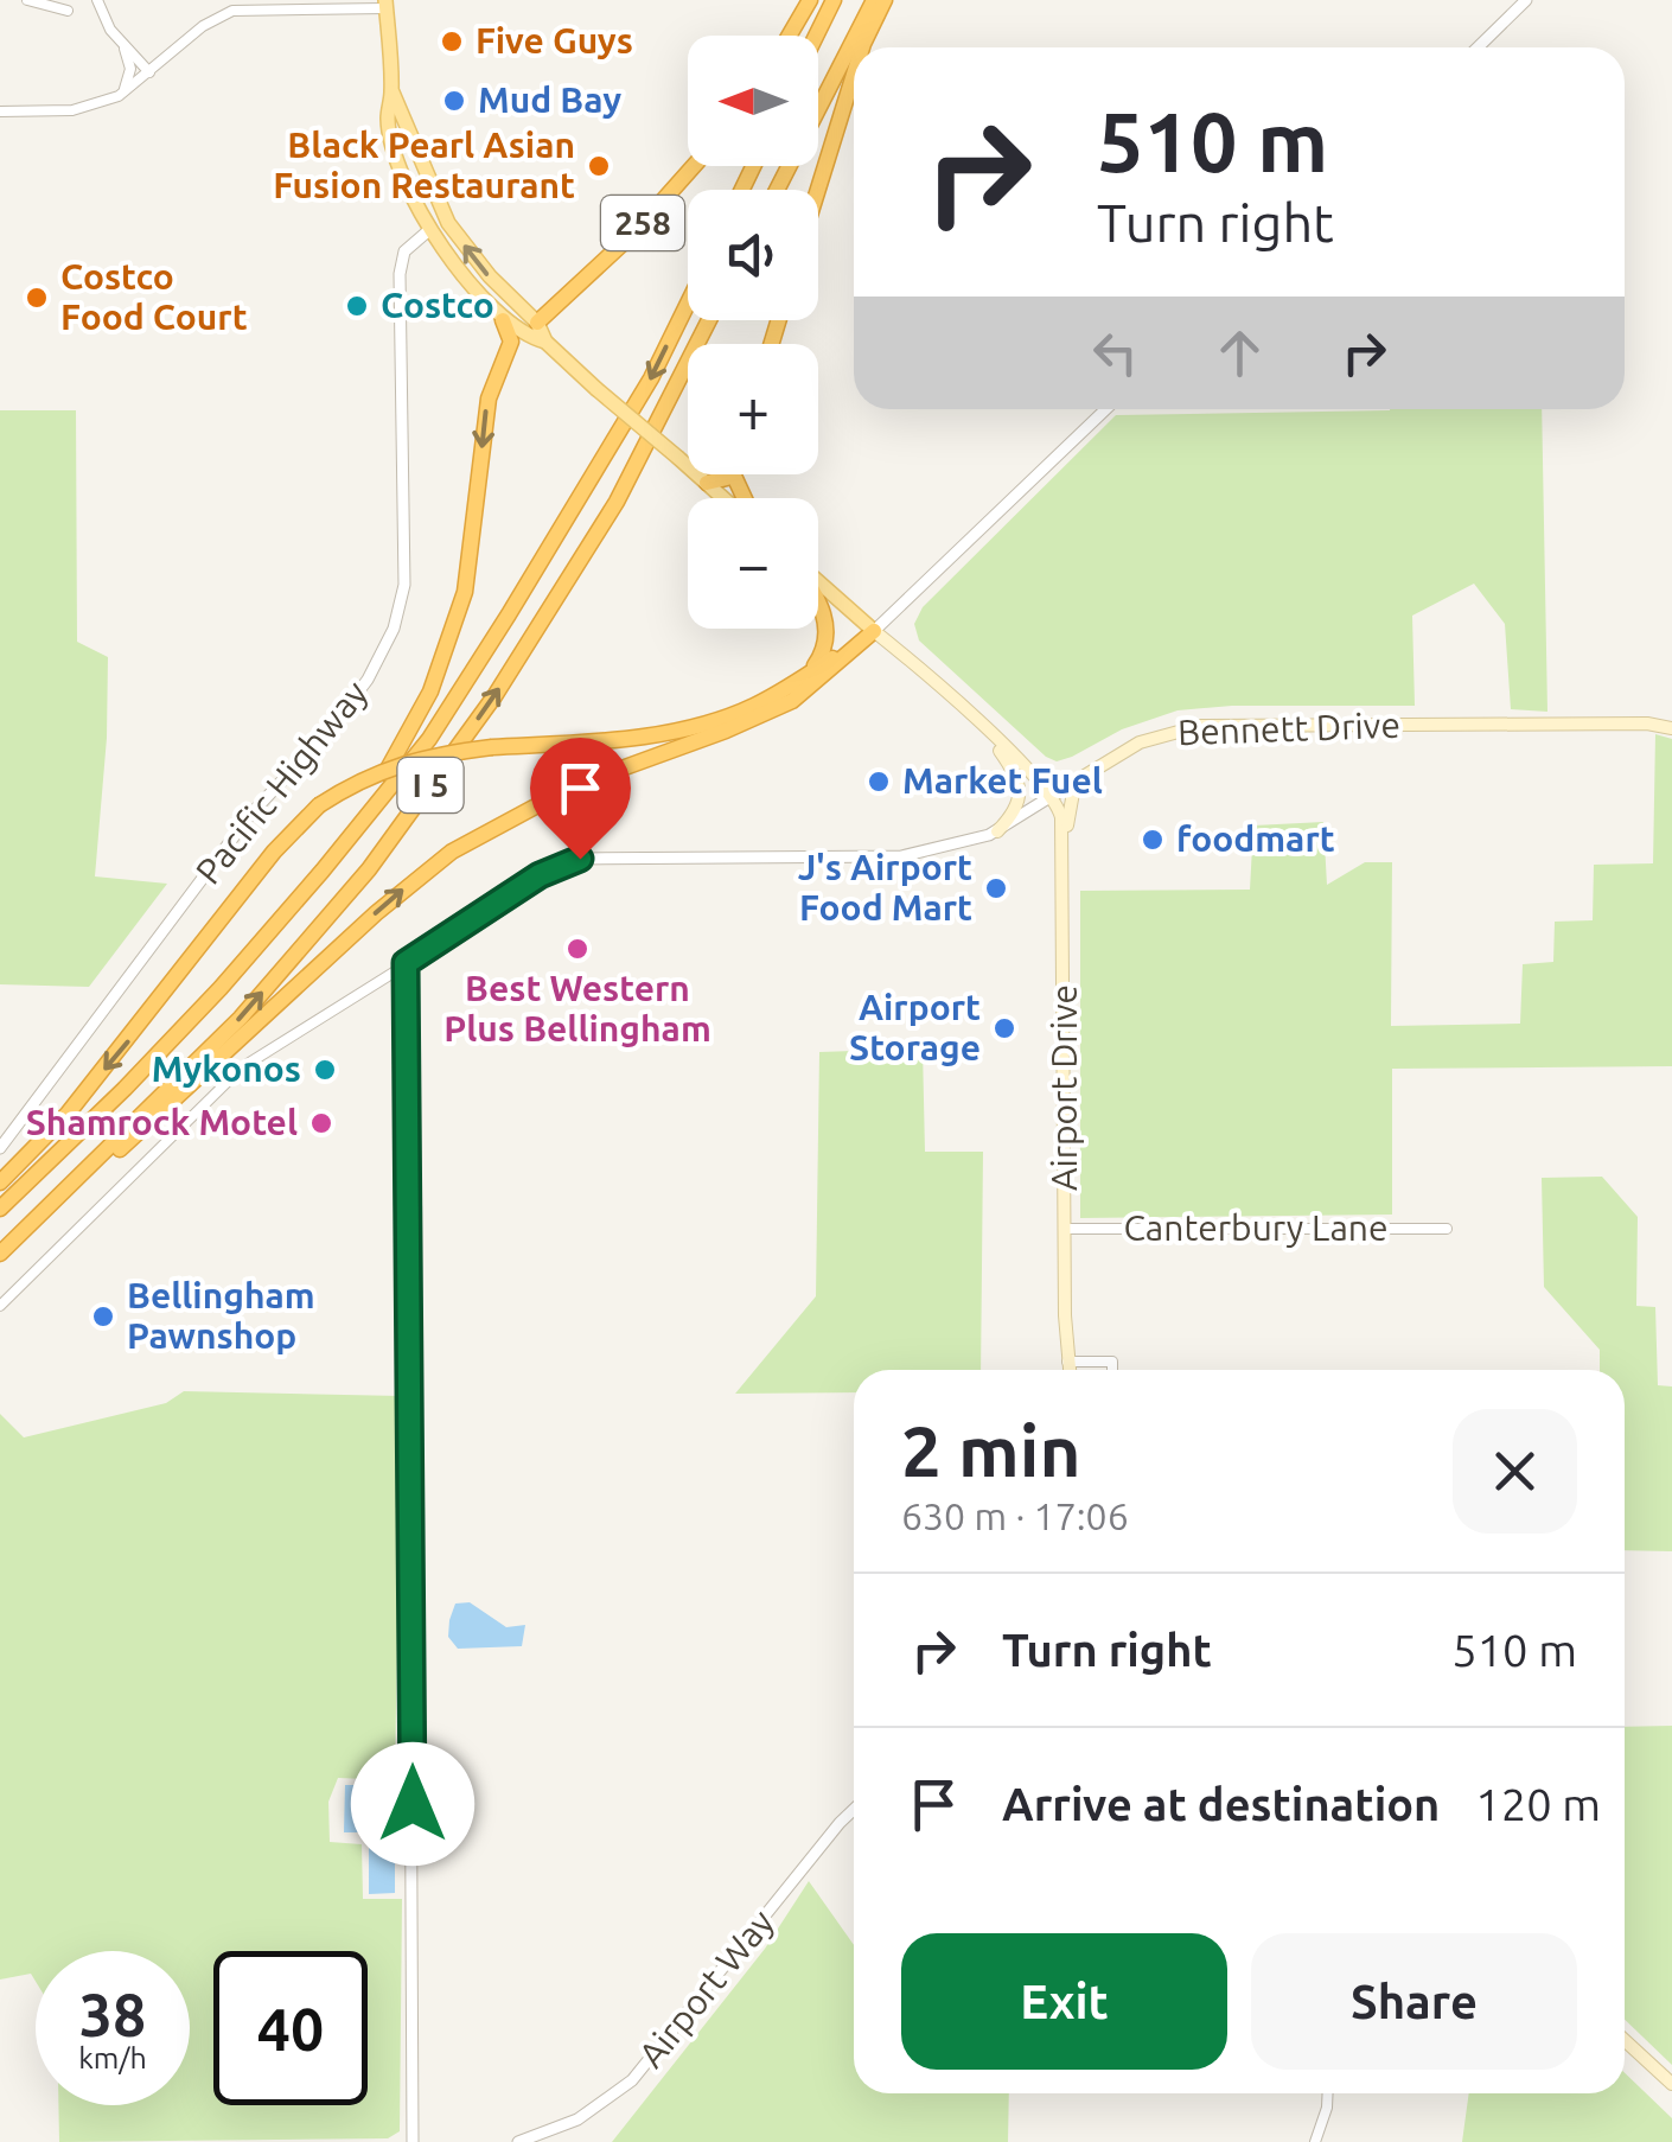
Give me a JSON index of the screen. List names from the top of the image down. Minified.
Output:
{"streets":{"highway":["258","I 5"],"main road":["Bennett Drive","Airport Drive"],"street":["Pacific Highway","Canterbury Lane","Airport Way"]},"crossings":[["Bennett Drive","Airport Drive"],["Airport Drive","Canterbury Lane"]],"places":["Five Guys","Mud Bay","Black Pearl Asian Fusion Restaurant","Costco Food Court","Costco","Market Fuel","foodmart","J's Airport Food Mart","Best Western Plus Bellingham","Airport Storage","Mykonos","Shamrock Motel","Bellingham Pawnshop"],"north":"left","page":{"map_buttons":["+","−"],"turn":["510 m","Turn right"],"heading":["2 min","630 m · 17:06"],"list":[{"name":"Turn right","value":"510 m"},{"name":"Arrive at destination","value":"120 m"}],"buttons":["Exit","Share"],"speed":"38 km/h","limit":"40"}}
